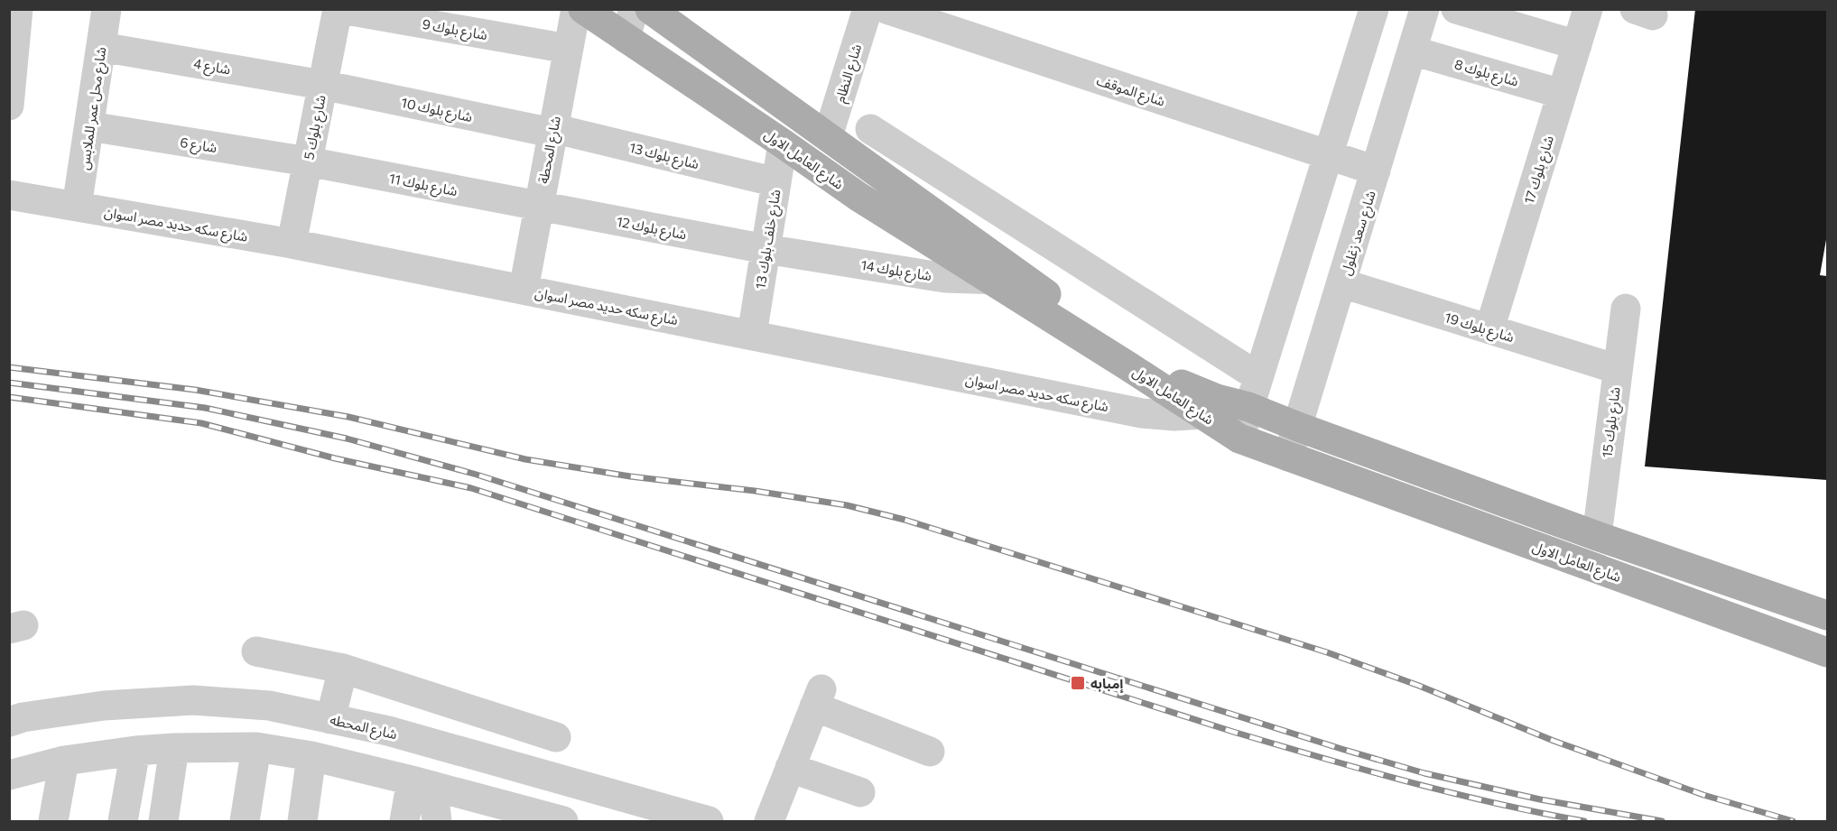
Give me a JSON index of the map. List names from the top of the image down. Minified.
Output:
{"streets":{"main road":["شارع العامل الاول"],"street":["شارع بلوك 9","شارع 4","شارع بلوك 8","شارع النظام","شارع الموقف","شارع محل عمر للملابس","شارع بلوك 10","شارع بلوك 5","شارع 6","شارع المحطة","شارع بلوك 13","شارع بلوك 17","شارع بلوك 11","شارع سكه حديد مصر اسوان","شارع بلوك 12","شارع سعد زغلول","شارع خلف بلوك 13","شارع بلوك 14","شارع بلوك 19","شارع بلوك 15","شارع المحطه"]},"crossings":[["شارع بلوك 9","شارع بلوك 5"],["شارع بلوك 9","شارع المحطة"],["شارع 4","شارع محل عمر للملابس"],["شارع 4","شارع بلوك 10"],["شارع 4","شارع بلوك 5"],["شارع بلوك 8","شارع بلوك 17"],["شارع بلوك 8","شارع سعد زغلول"],["شارع النظام","شارع العامل الاول"],["شارع الموقف","شارع سعد زغلول"],["شارع محل عمر للملابس","شارع 6"],["شارع محل عمر للملابس","شارع سكه حديد مصر اسوان"],["شارع بلوك 10","شارع بلوك 5"],["شارع بلوك 10","شارع المحطة"],["شارع بلوك 10","شارع بلوك 13"],["شارع بلوك 5","شارع 6"],["شارع بلوك 5","شارع بلوك 11"],["شارع بلوك 5","شارع سكه حديد مصر اسوان"],["شارع 6","شارع بلوك 11"],["شارع المحطة","شارع بلوك 13"],["شارع المحطة","شارع بلوك 11"],["شارع المحطة","شارع سكه حديد مصر اسوان"],["شارع المحطة","شارع بلوك 12"],["شارع بلوك 13","شارع خلف بلوك 13"],["شارع العامل الاول","شارع سكه حديد مصر اسوان"],["شارع العامل الاول","شارع سعد زغلول"],["شارع العامل الاول","شارع خلف بلوك 13"],["شارع العامل الاول","شارع بلوك 14"],["شارع العامل الاول","شارع بلوك 15"],["شارع بلوك 17","شارع بلوك 19"],["شارع بلوك 11","شارع بلوك 12"],["شارع سكه حديد مصر اسوان","شارع خلف بلوك 13"],["شارع بلوك 12","شارع خلف بلوك 13"],["شارع بلوك 12","شارع بلوك 14"],["شارع سعد زغلول","شارع بلوك 19"],["شارع خلف بلوك 13","شارع بلوك 14"],["شارع بلوك 19","شارع بلوك 15"]],"places":{"transit":["إمبابه"]}}
